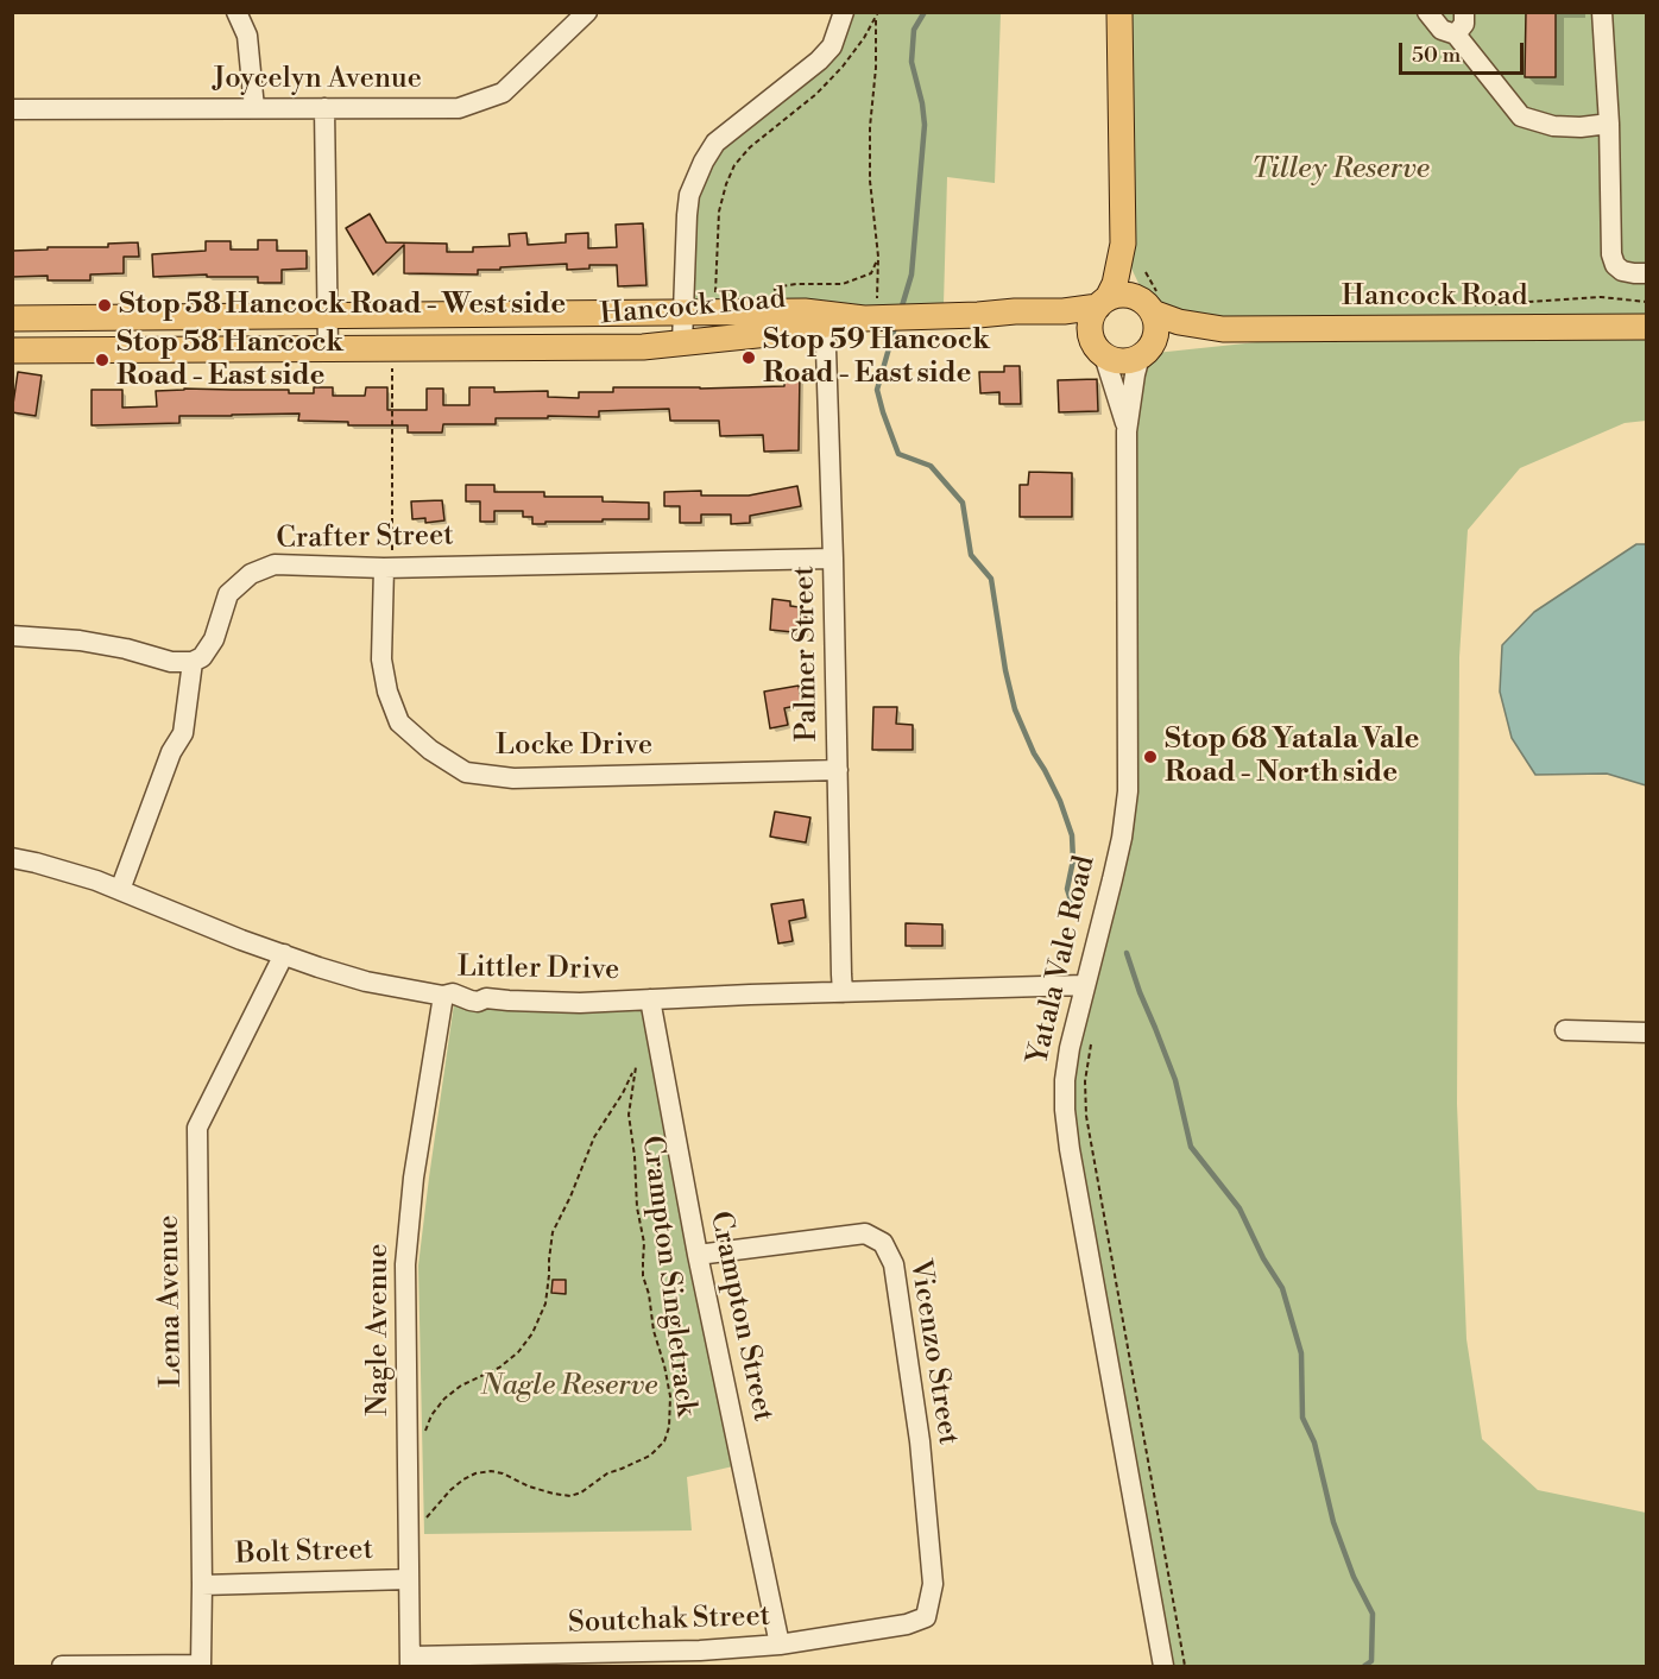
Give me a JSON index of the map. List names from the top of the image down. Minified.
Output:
{"streets":{"main road":["Hancock Road"],"street":["Joycelyn Avenue","Crafter Street","Palmer Street","Locke Drive","Yatala Vale Road","Littler Drive","Lema Avenue","Crampton Street","Nagle Avenue","Vicenzo Street","Bolt Street","Soutchak Street"],"path":["Crampton Singletrack"]},"crossings":[["Hancock Road","Palmer Street"],["Hancock Road","Yatala Vale Road"],["Crafter Street","Palmer Street"],["Crafter Street","Locke Drive"],["Palmer Street","Locke Drive"],["Palmer Street","Littler Drive"],["Yatala Vale Road","Littler Drive"],["Littler Drive","Lema Avenue"],["Littler Drive","Crampton Street"],["Littler Drive","Nagle Avenue"],["Crampton Singletrack","Nagle Avenue"],["Lema Avenue","Bolt Street"],["Crampton Street","Vicenzo Street"],["Crampton Street","Soutchak Street"],["Nagle Avenue","Bolt Street"],["Nagle Avenue","Soutchak Street"],["Vicenzo Street","Soutchak Street"]],"parks":["Tilley Reserve","Nagle Reserve"],"places":["Stop 58 Hancock Road - West side","Stop 59 Hancock Road - East side","Stop 58 Hancock Road - East side","Stop 68 Yatala Vale Road - North side"],"scale_bar":"50 m"}
